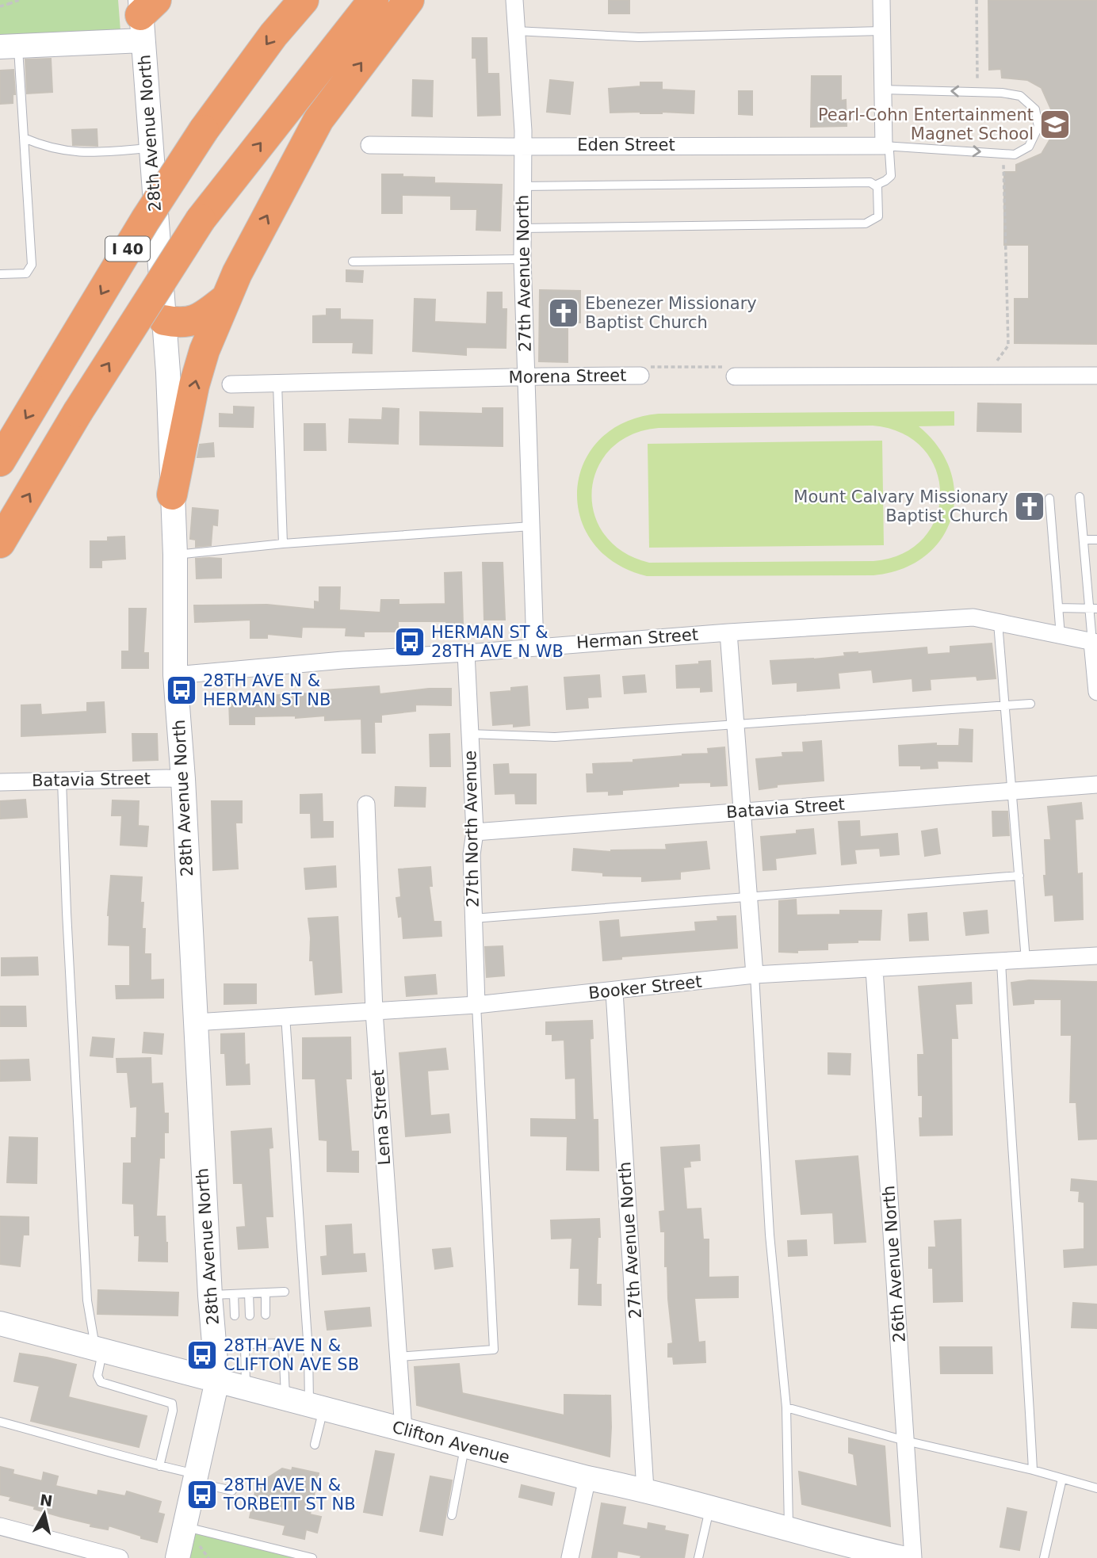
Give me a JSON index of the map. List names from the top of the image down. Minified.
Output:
{"streets":{"highway":["I 40"],"main road":["28th Avenue North","Clifton Avenue"],"street":["Eden Street","27th Avenue North","Morena Street","Herman Street","Batavia Street","27th North Avenue","Booker Street","Lena Street","26th Avenue North"]},"crossings":[["28th Avenue North","Herman Street"],["28th Avenue North","Batavia Street"],["28th Avenue North","Booker Street"],["28th Avenue North","Clifton Avenue"],["Eden Street","27th Avenue North"],["27th Avenue North","Morena Street"],["27th Avenue North","Herman Street"],["27th Avenue North","Booker Street"],["27th Avenue North","Clifton Avenue"],["Herman Street","27th North Avenue"],["Batavia Street","27th North Avenue"],["27th North Avenue","Booker Street"],["Booker Street","Lena Street"],["Booker Street","26th Avenue North"],["Lena Street","Clifton Avenue"]],"places":{"school or university":["Pearl-Cohn Entertainment Magnet School"],"church":["Ebenezer Missionary Baptist Church","Mount Calvary Missionary Baptist Church"],"bus stop":["HERMAN ST & 28TH AVE N WB","28TH AVE N & HERMAN ST NB","28TH AVE N & CLIFTON AVE SB","28TH AVE N & TORBETT ST NB"]},"north":"top"}
